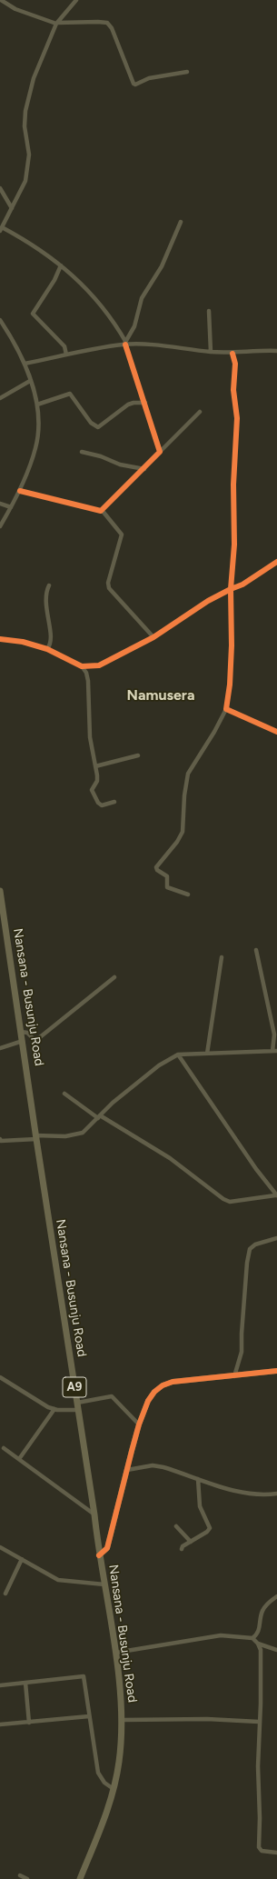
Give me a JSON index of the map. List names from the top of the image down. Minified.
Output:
{"streets":{"main road":["Nansana - Busunju Road","A9"]},"districts":["Namusera"]}
